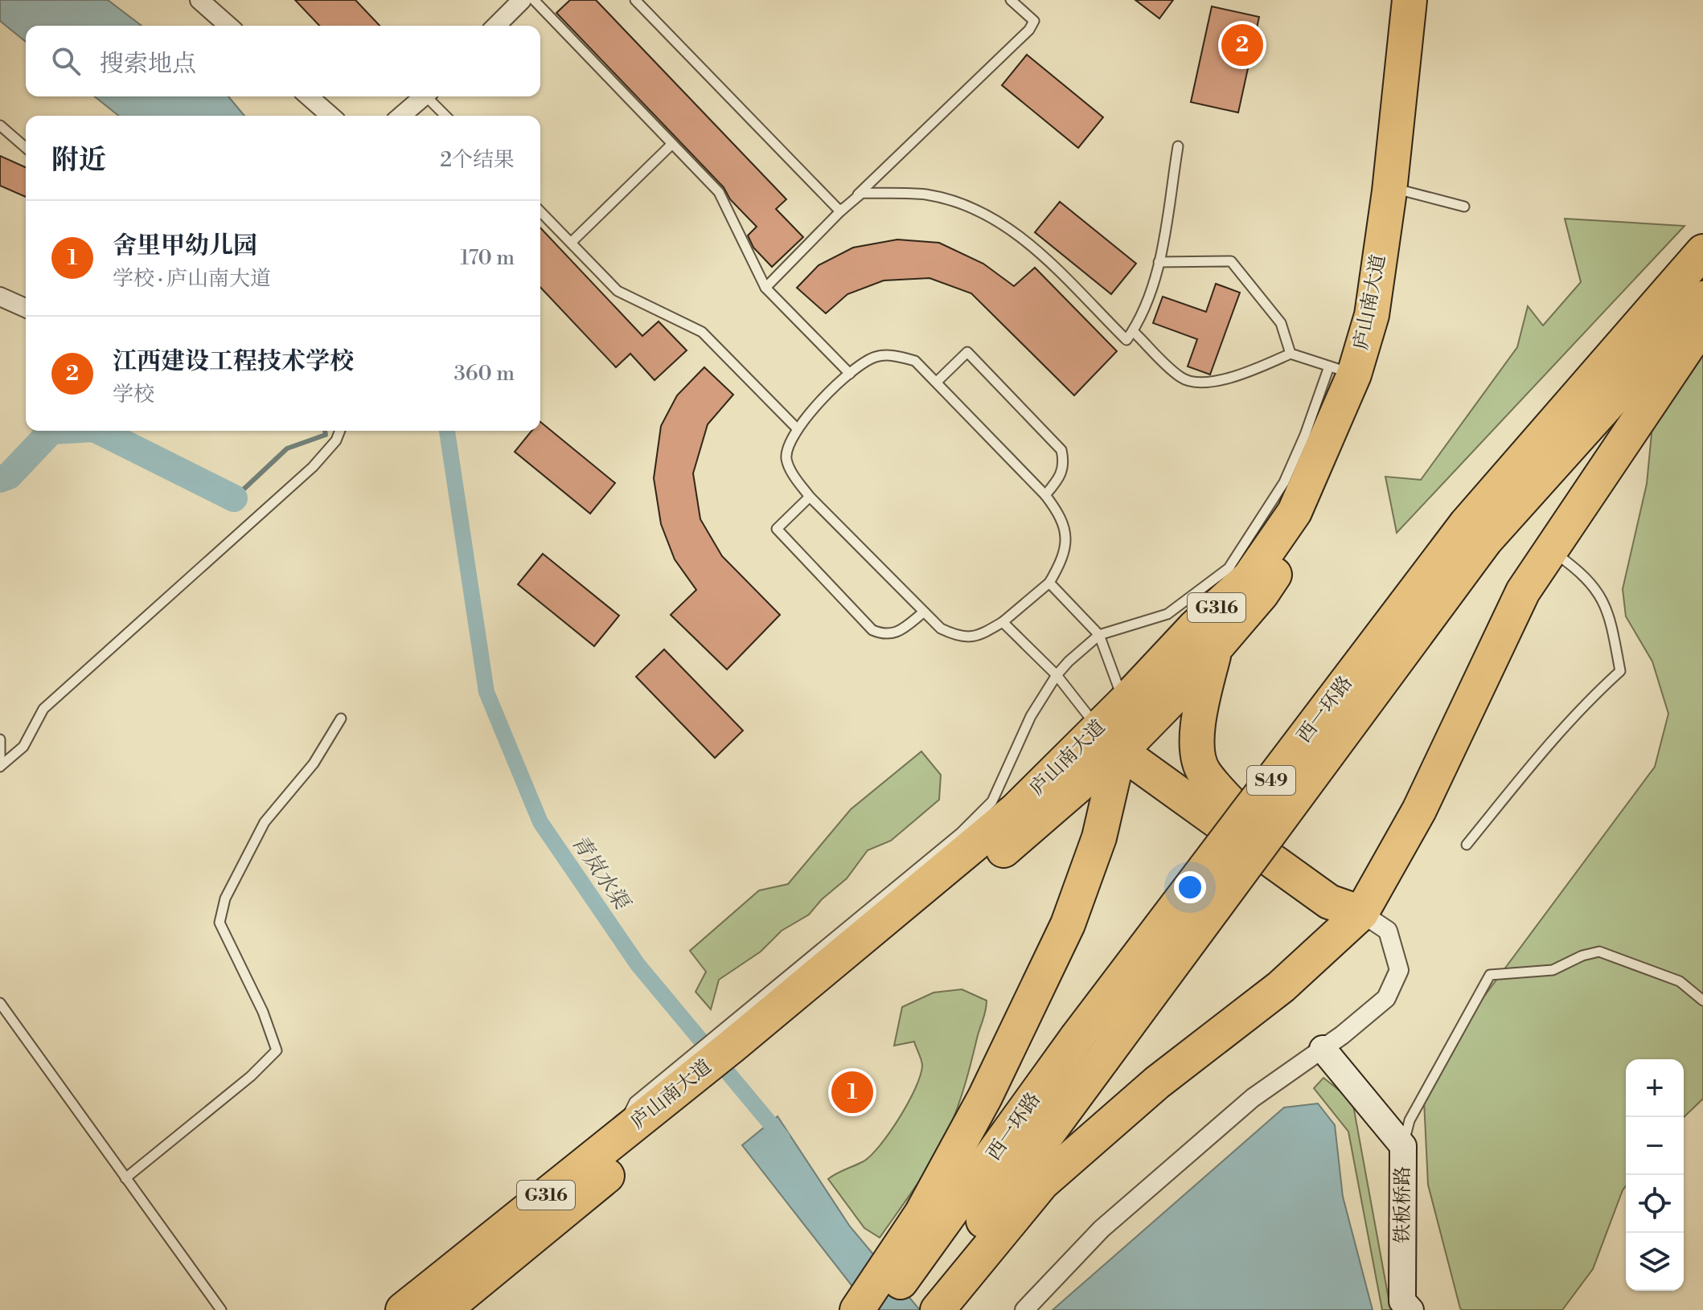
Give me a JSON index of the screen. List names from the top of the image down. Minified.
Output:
{"streets":{"highway":["庐山南大道","G316","西一环路","S49"],"street":["铁板桥路"]},"water":["青岚水渠"],"page":{"pins":["2","1"],"search":"搜索地点","heading":["附近","2个结果"],"list":[{"mark":"1","name":"舍里甲幼儿园","note":"学校 · 庐山南大道","value":"170 m"},{"mark":"2","name":"江西建设工程技术学校","note":"学校","value":"360 m"}],"map_buttons":["+","−"]}}
